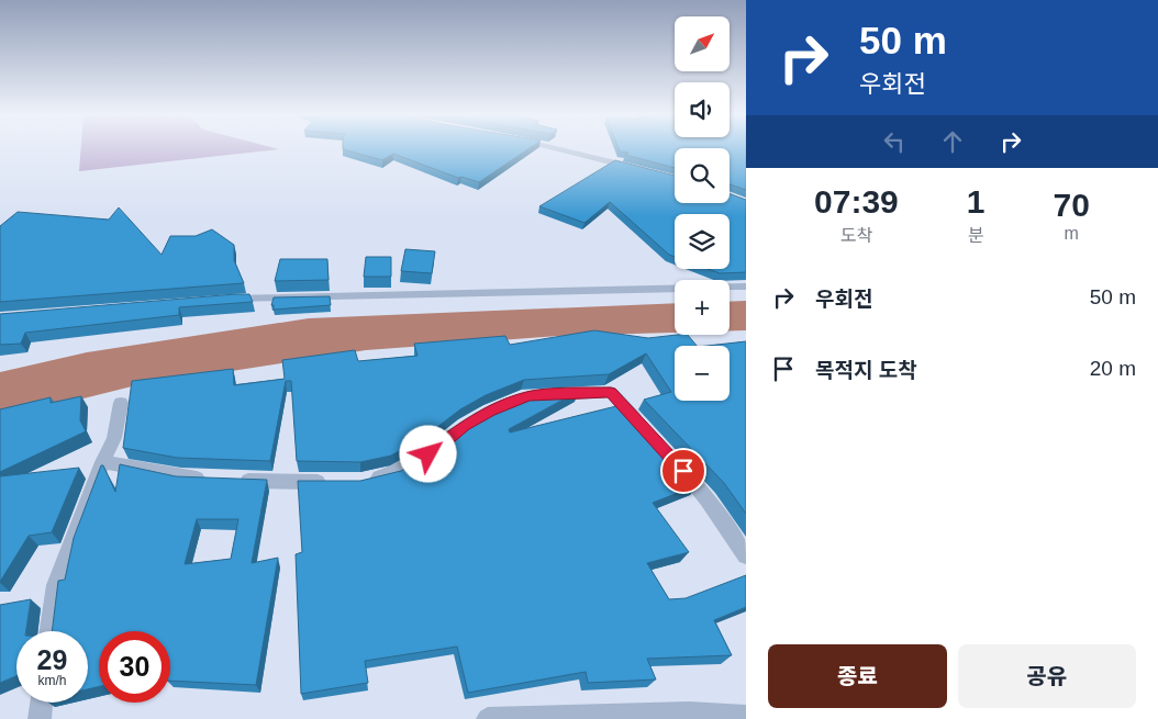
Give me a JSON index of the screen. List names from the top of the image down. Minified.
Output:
{"north":"top right","page":{"turn":["50 m","우회전"],"map_buttons":["+","−"],"eta":["07:39","도착","1","분","70","m"],"list":[{"name":"우회전","value":"50 m"},{"name":"목적지 도착","value":"20 m"}],"speed":"29 km/h","limit":"30","buttons":["종료","공유"]}}
